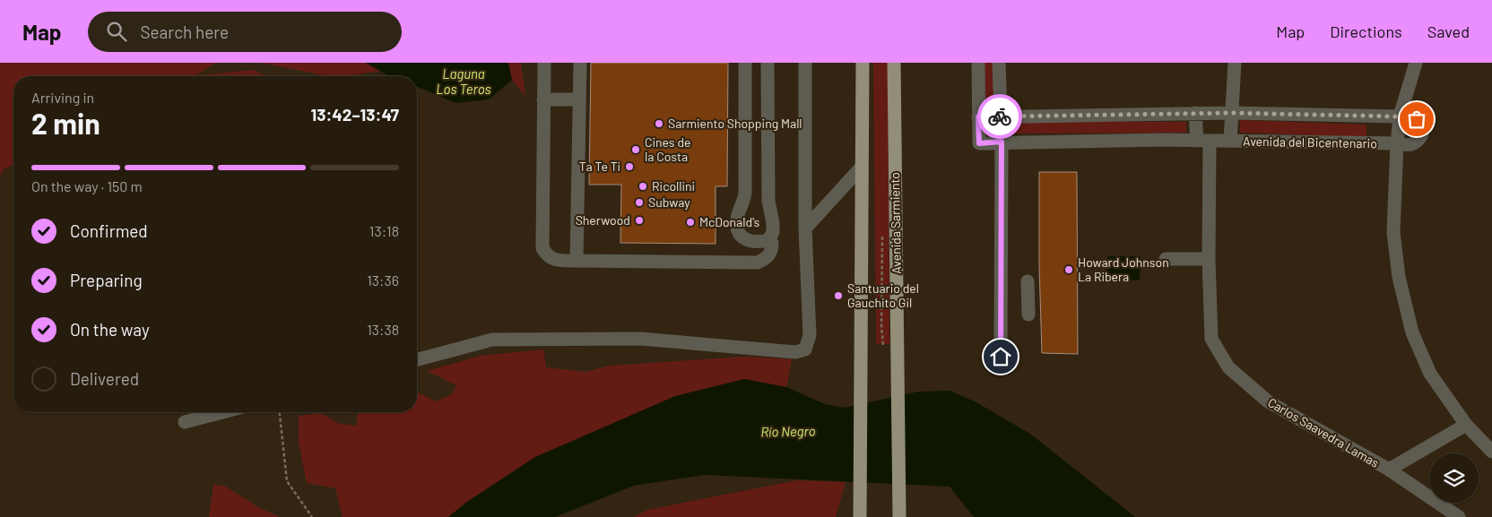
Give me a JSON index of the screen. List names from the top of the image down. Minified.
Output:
{"streets":{"main road":["Avenida Sarmiento"],"street":["Avenida del Bicentenario","Carlos Saavedra Lamas"]},"crossings":[["Avenida del Bicentenario","Carlos Saavedra Lamas"]],"water":["Laguna Los Teros","Río Negro"],"places":["Sarmiento Shopping Mall","Cines de la Costa","Ta Te Ti","Ricollini","Subway","Sherwood","McDonald's","Howard Johnson La Ribera","Santuario del Gauchito Gil"],"page":{"header":"Map","search":"Search here","nav":["Map","Directions","Saved"],"heading":["2 min","Arriving in","13:42–13:47"],"bar":"On the way · 150 m","list":[["Confirmed","13:18"],["Preparing","13:36"],["On the way","13:38"],"Delivered"]}}
